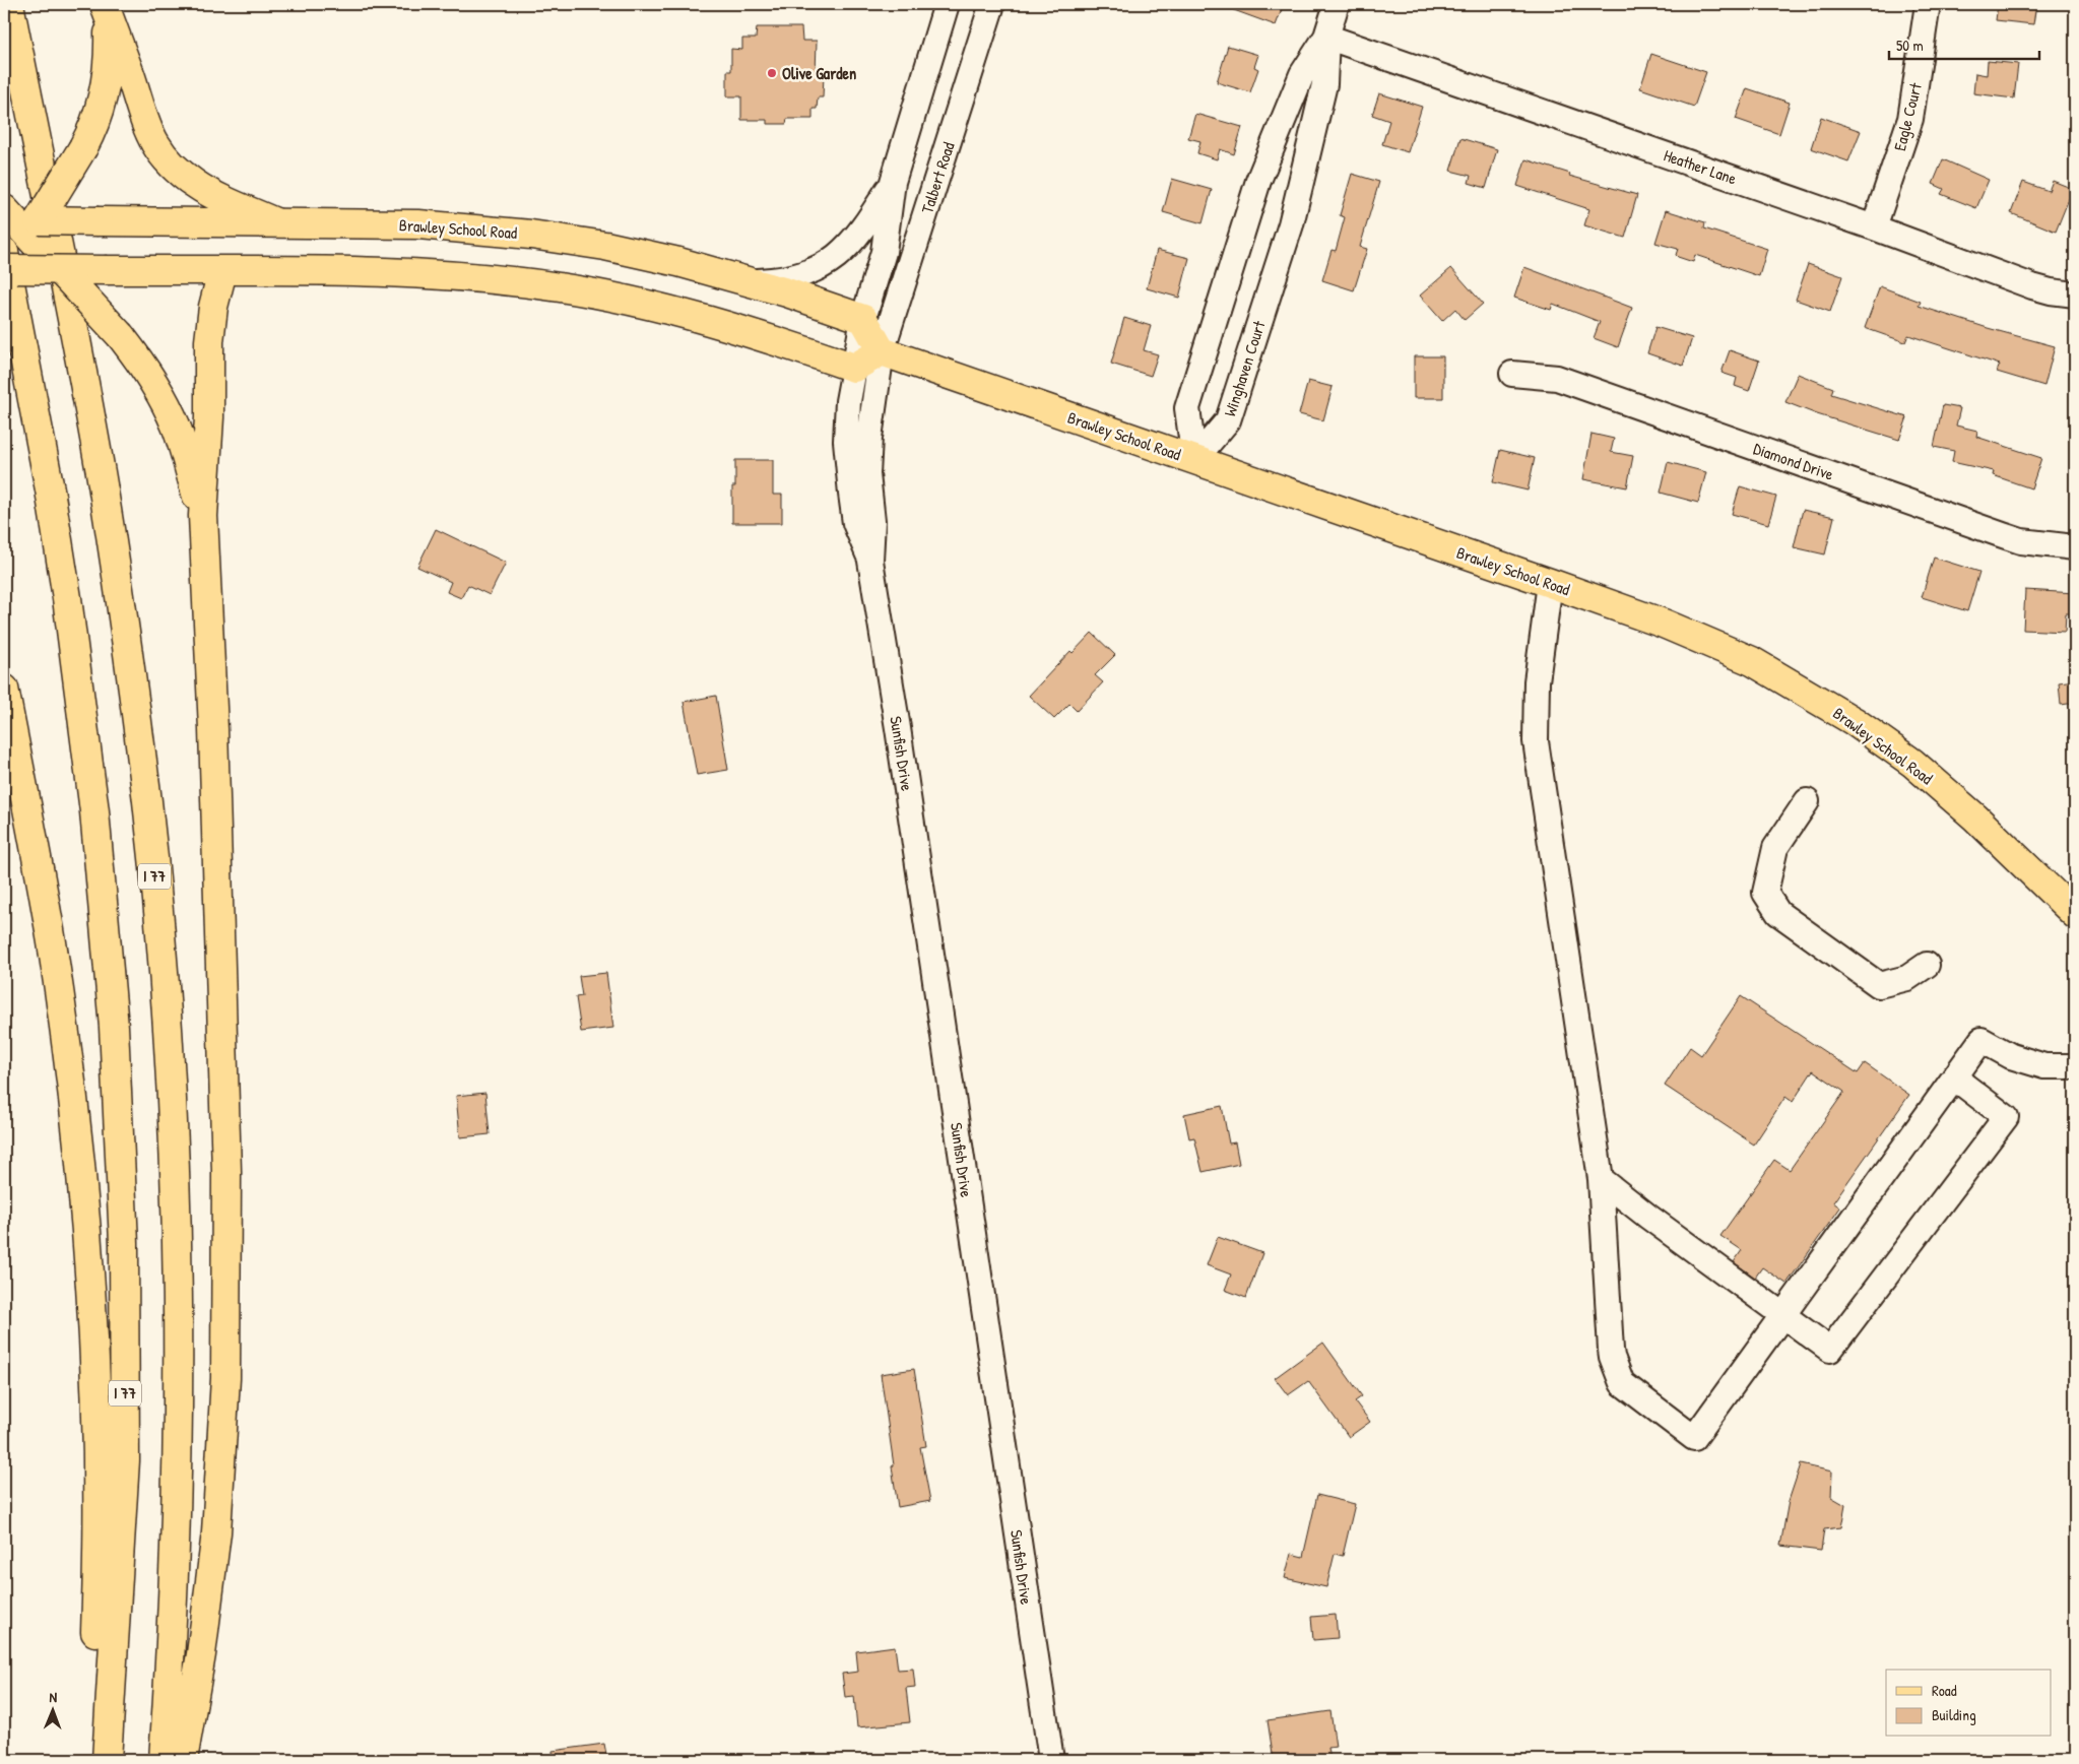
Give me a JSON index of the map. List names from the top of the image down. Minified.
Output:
{"streets":{"main road":["Brawley School Road","I 77"],"street":["Eagle Court","Heather Lane","Talbert Road","Winghaven Court","Diamond Drive","Sunfish Drive"]},"crossings":[["Eagle Court","Heather Lane"],["Heather Lane","Winghaven Court"],["Talbert Road","Brawley School Road"],["Talbert Road","Sunfish Drive"],["Brawley School Road","Winghaven Court"],["Brawley School Road","Sunfish Drive"]],"places":["Olive Garden"],"legend":["Road","Building"],"scale_bar":"50 m","north":"top"}
